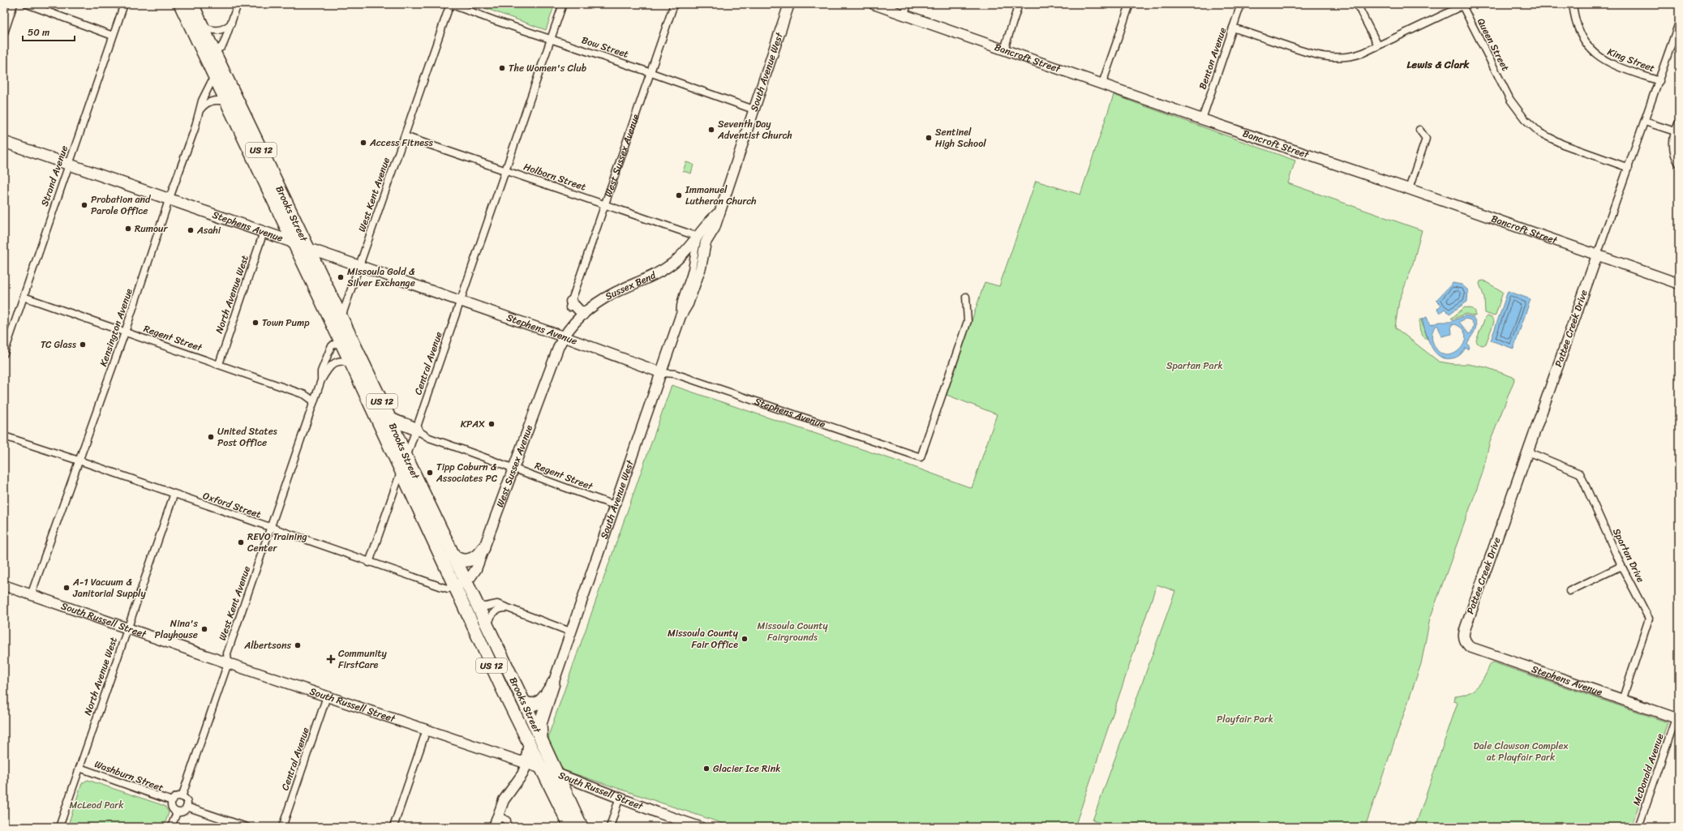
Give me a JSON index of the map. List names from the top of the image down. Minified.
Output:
{"streets":{"highway":["US 12","Brooks Street"],"main road":["Stephens Avenue"],"street":["Queen Street","Bow Street","Bancroft Street","Benton Avenue","King Street","South Avenue West","West Sussex Avenue","Strand Avenue","Holborn Street","West Kent Avenue","Sussex Bend","North Avenue West","Kensington Avenue","Pattee Creek Drive","Regent Street","Central Avenue","Oxford Street","Spartan Drive","South Russell Street","McDonald Avenue","Washburn Street"]},"crossings":[["Queen Street","Benton Avenue"],["Queen Street","Pattee Creek Drive"],["Bow Street","South Avenue West"],["Bow Street","West Sussex Avenue"],["Bow Street","West Kent Avenue"],["Bow Street","Central Avenue"],["Bancroft Street","Benton Avenue"],["Bancroft Street","Pattee Creek Drive"],["King Street","Pattee Creek Drive"],["South Avenue West","Holborn Street"],["South Avenue West","Stephens Avenue"],["South Avenue West","Sussex Bend"],["South Avenue West","Regent Street"],["West Sussex Avenue","Holborn Street"],["West Sussex Avenue","Brooks Street"],["West Sussex Avenue","Stephens Avenue"],["West Sussex Avenue","Sussex Bend"],["West Sussex Avenue","Regent Street"],["West Sussex Avenue","Oxford Street"],["Strand Avenue","Stephens Avenue"],["Strand Avenue","Regent Street"],["Holborn Street","West Kent Avenue"],["Holborn Street","Sussex Bend"],["Holborn Street","Central Avenue"],["West Kent Avenue","Brooks Street"],["West Kent Avenue","Stephens Avenue"],["West Kent Avenue","Regent Street"],["West Kent Avenue","Oxford Street"],["West Kent Avenue","South Russell Street"],["West Kent Avenue","Washburn Street"],["Brooks Street","Stephens Avenue"],["Brooks Street","Kensington Avenue"],["Brooks Street","Central Avenue"],["Brooks Street","Oxford Street"],["Brooks Street","South Russell Street"],["Stephens Avenue","Sussex Bend"],["Stephens Avenue","North Avenue West"],["Stephens Avenue","Kensington Avenue"],["Stephens Avenue","Pattee Creek Drive"],["Stephens Avenue","Central Avenue"],["Stephens Avenue","Spartan Drive"],["Stephens Avenue","McDonald Avenue"],["North Avenue West","Regent Street"],["North Avenue West","Oxford Street"],["North Avenue West","South Russell Street"],["North Avenue West","Washburn Street"],["Kensington Avenue","Regent Street"],["Kensington Avenue","Oxford Street"],["Kensington Avenue","South Russell Street"],["Pattee Creek Drive","Spartan Drive"],["Regent Street","Central Avenue"],["Central Avenue","Oxford Street"],["Central Avenue","South Russell Street"]],"districts":["Lewis & Clark"],"parks":["Spartan Park","Missoula County Fairgrounds","Playfair Park","Dale Clawson Complex at Playfair Park","McLeod Park"],"places":{"other":["The Women's Club","Seventh Day Adventist Church","Sentinel High School","Access Fitness","Immanuel Lutheran Church","Probation and Parole Office","Rumour","Asahi","Missoula Gold & Silver Exchange","Town Pump","TC Glass","KPAX","United States Post Office","Tipp Coburn & Associates PC","REVO Training Center","A-1 Vacuum & Janitorial Supply","Nina's Playhouse","Missoula County Fair Office","Albertsons","Glacier Ice Rink"],"health":["Community FirstCare"]},"scale_bar":"50 m"}
